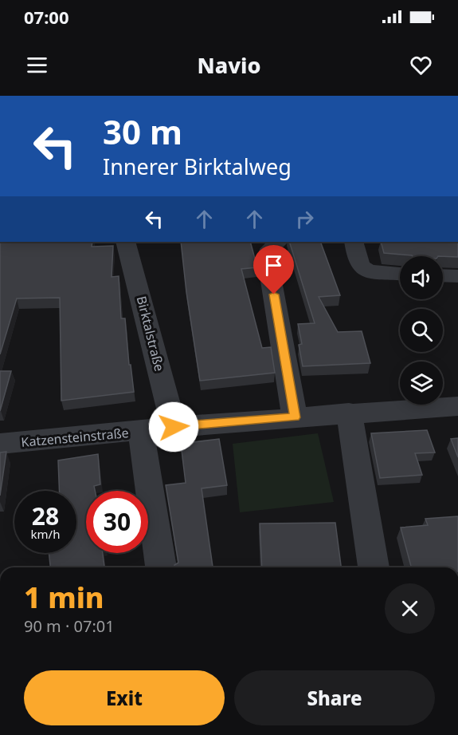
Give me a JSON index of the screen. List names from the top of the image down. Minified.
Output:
{"streets":{"street":["Birktalstraße","Katzensteinstraße"]},"crossings":[["Birktalstraße","Katzensteinstraße"]],"page":{"status":"07:00","header":"Navio","turn":["30 m","Innerer Birktalweg"],"speed":"28 km/h","limit":"30","heading":["1 min","90 m · 07:01"],"buttons":["Exit","Share"]}}
